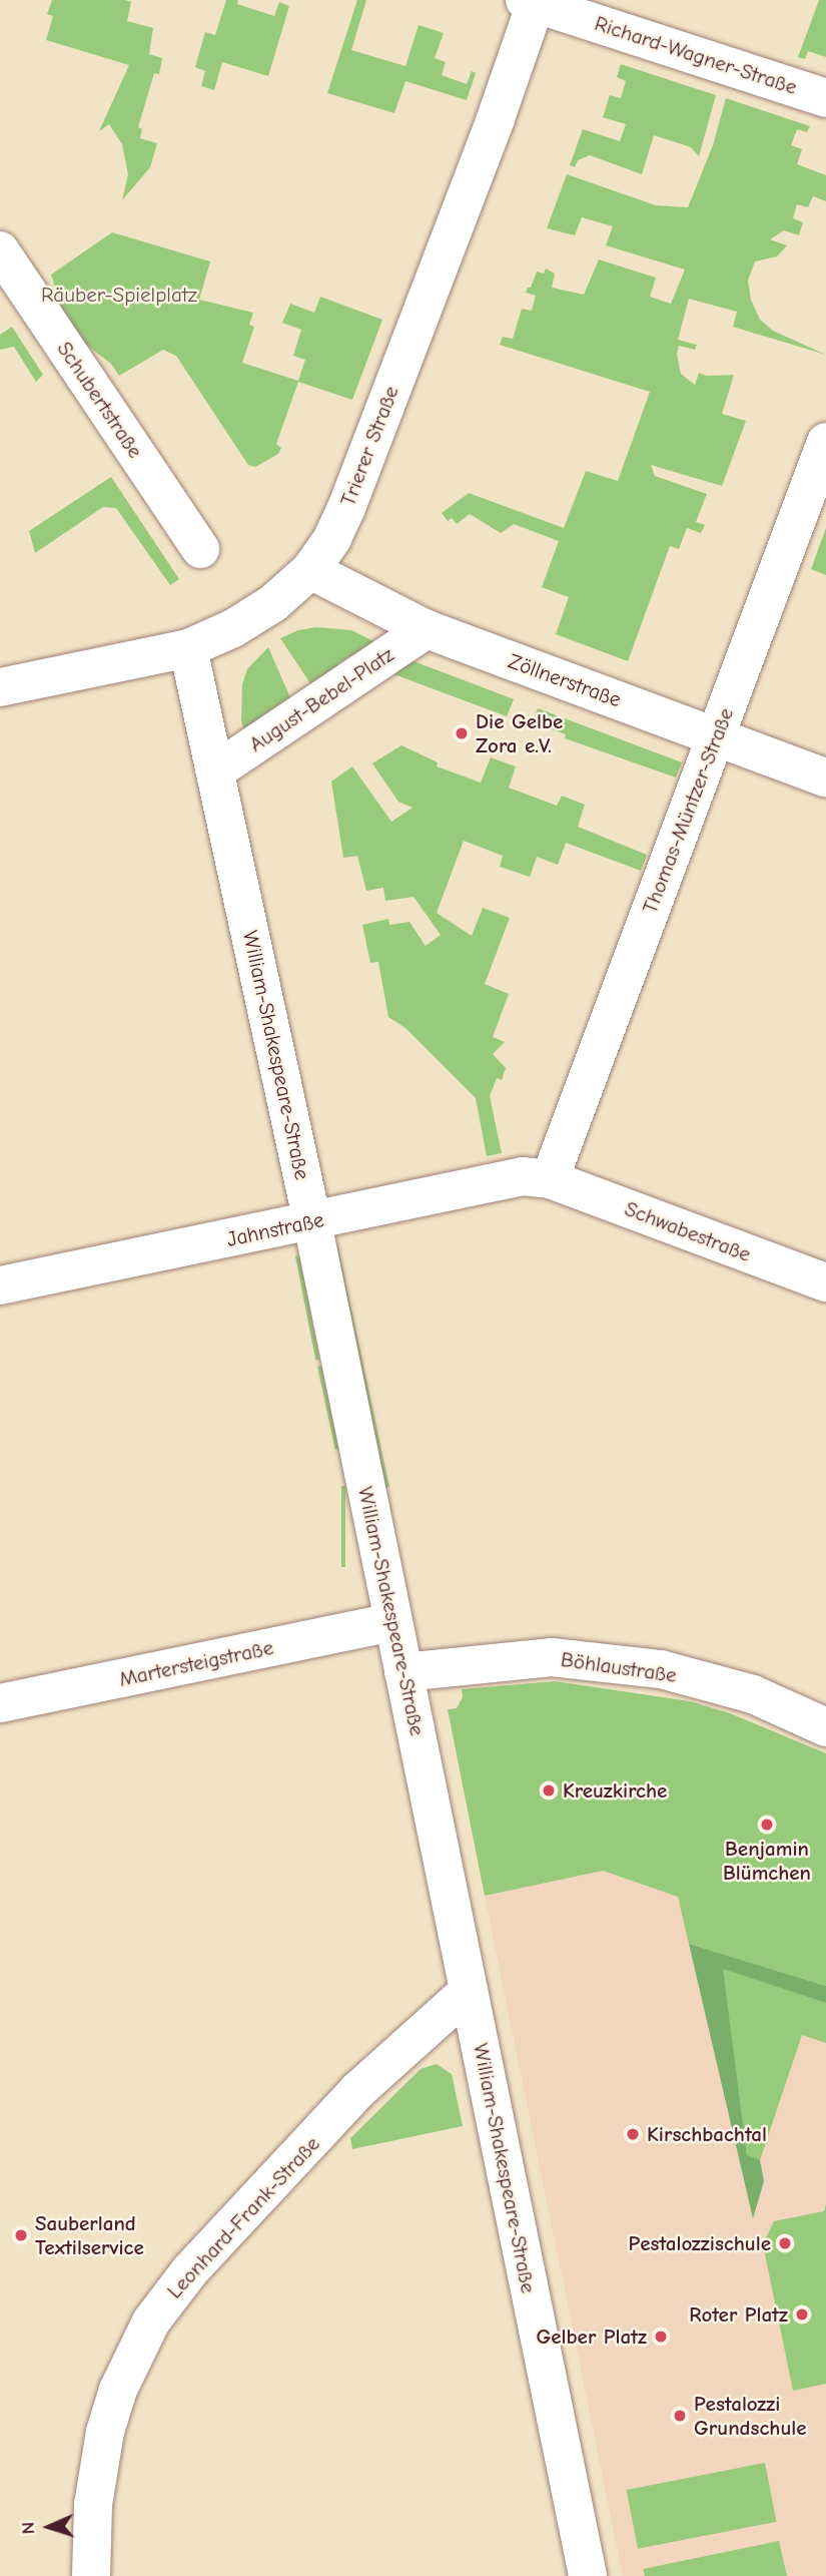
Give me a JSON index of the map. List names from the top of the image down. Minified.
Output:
{"streets":{"street":["Richard-Wagner-Straße","Schubertstraße","Trierer Straße","Zöllnerstraße","August-Bebel-Platz","Thomas-Müntzer-Straße","William-Shakespeare-Straße","Jahnstraße","Schwabestraße","Martersteigstraße","Böhlaustraße","Leonhard-Frank-Straße"]},"crossings":[["Richard-Wagner-Straße","Trierer Straße"],["Trierer Straße","Zöllnerstraße"],["Trierer Straße","William-Shakespeare-Straße"],["Zöllnerstraße","August-Bebel-Platz"],["Zöllnerstraße","Thomas-Müntzer-Straße"],["August-Bebel-Platz","William-Shakespeare-Straße"],["Thomas-Müntzer-Straße","Jahnstraße"],["Thomas-Müntzer-Straße","Schwabestraße"],["William-Shakespeare-Straße","Jahnstraße"],["William-Shakespeare-Straße","Martersteigstraße"],["William-Shakespeare-Straße","Böhlaustraße"],["William-Shakespeare-Straße","Leonhard-Frank-Straße"],["Jahnstraße","Schwabestraße"]],"parks":["Räuber-Spielplatz"],"places":["Die Gelbe Zora e.V.","Kreuzkirche","Benjamin Blümchen","Kirschbachtal","Sauberland Textilservice","Pestalozzischule","Roter Platz","Gelber Platz","Pestalozzi Grundschule"],"north":"left"}
